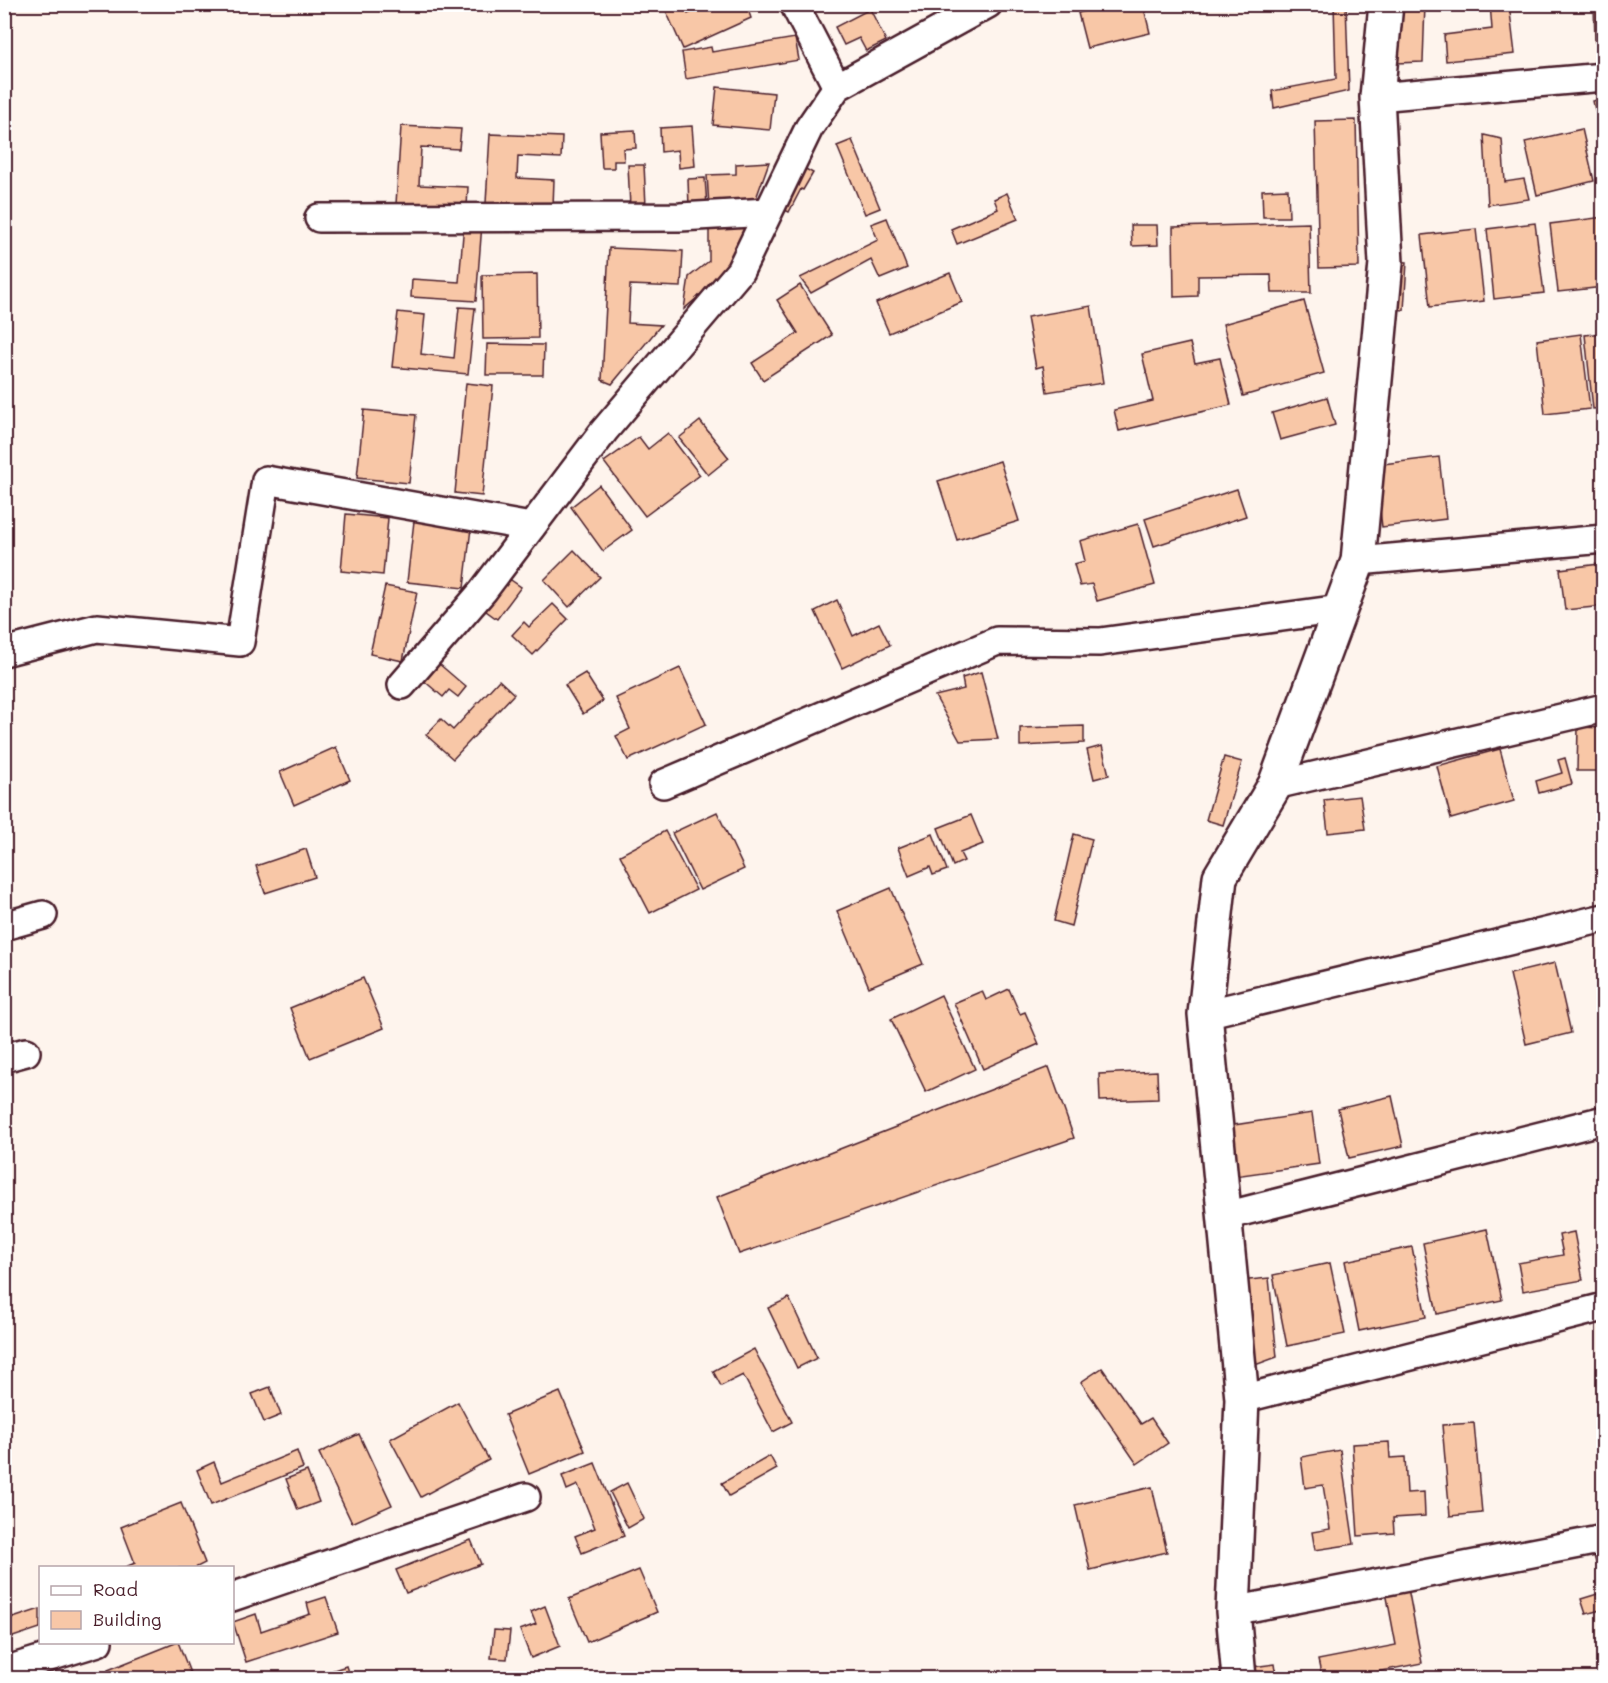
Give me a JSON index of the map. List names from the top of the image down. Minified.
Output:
{"legend":["Road","Building"]}
